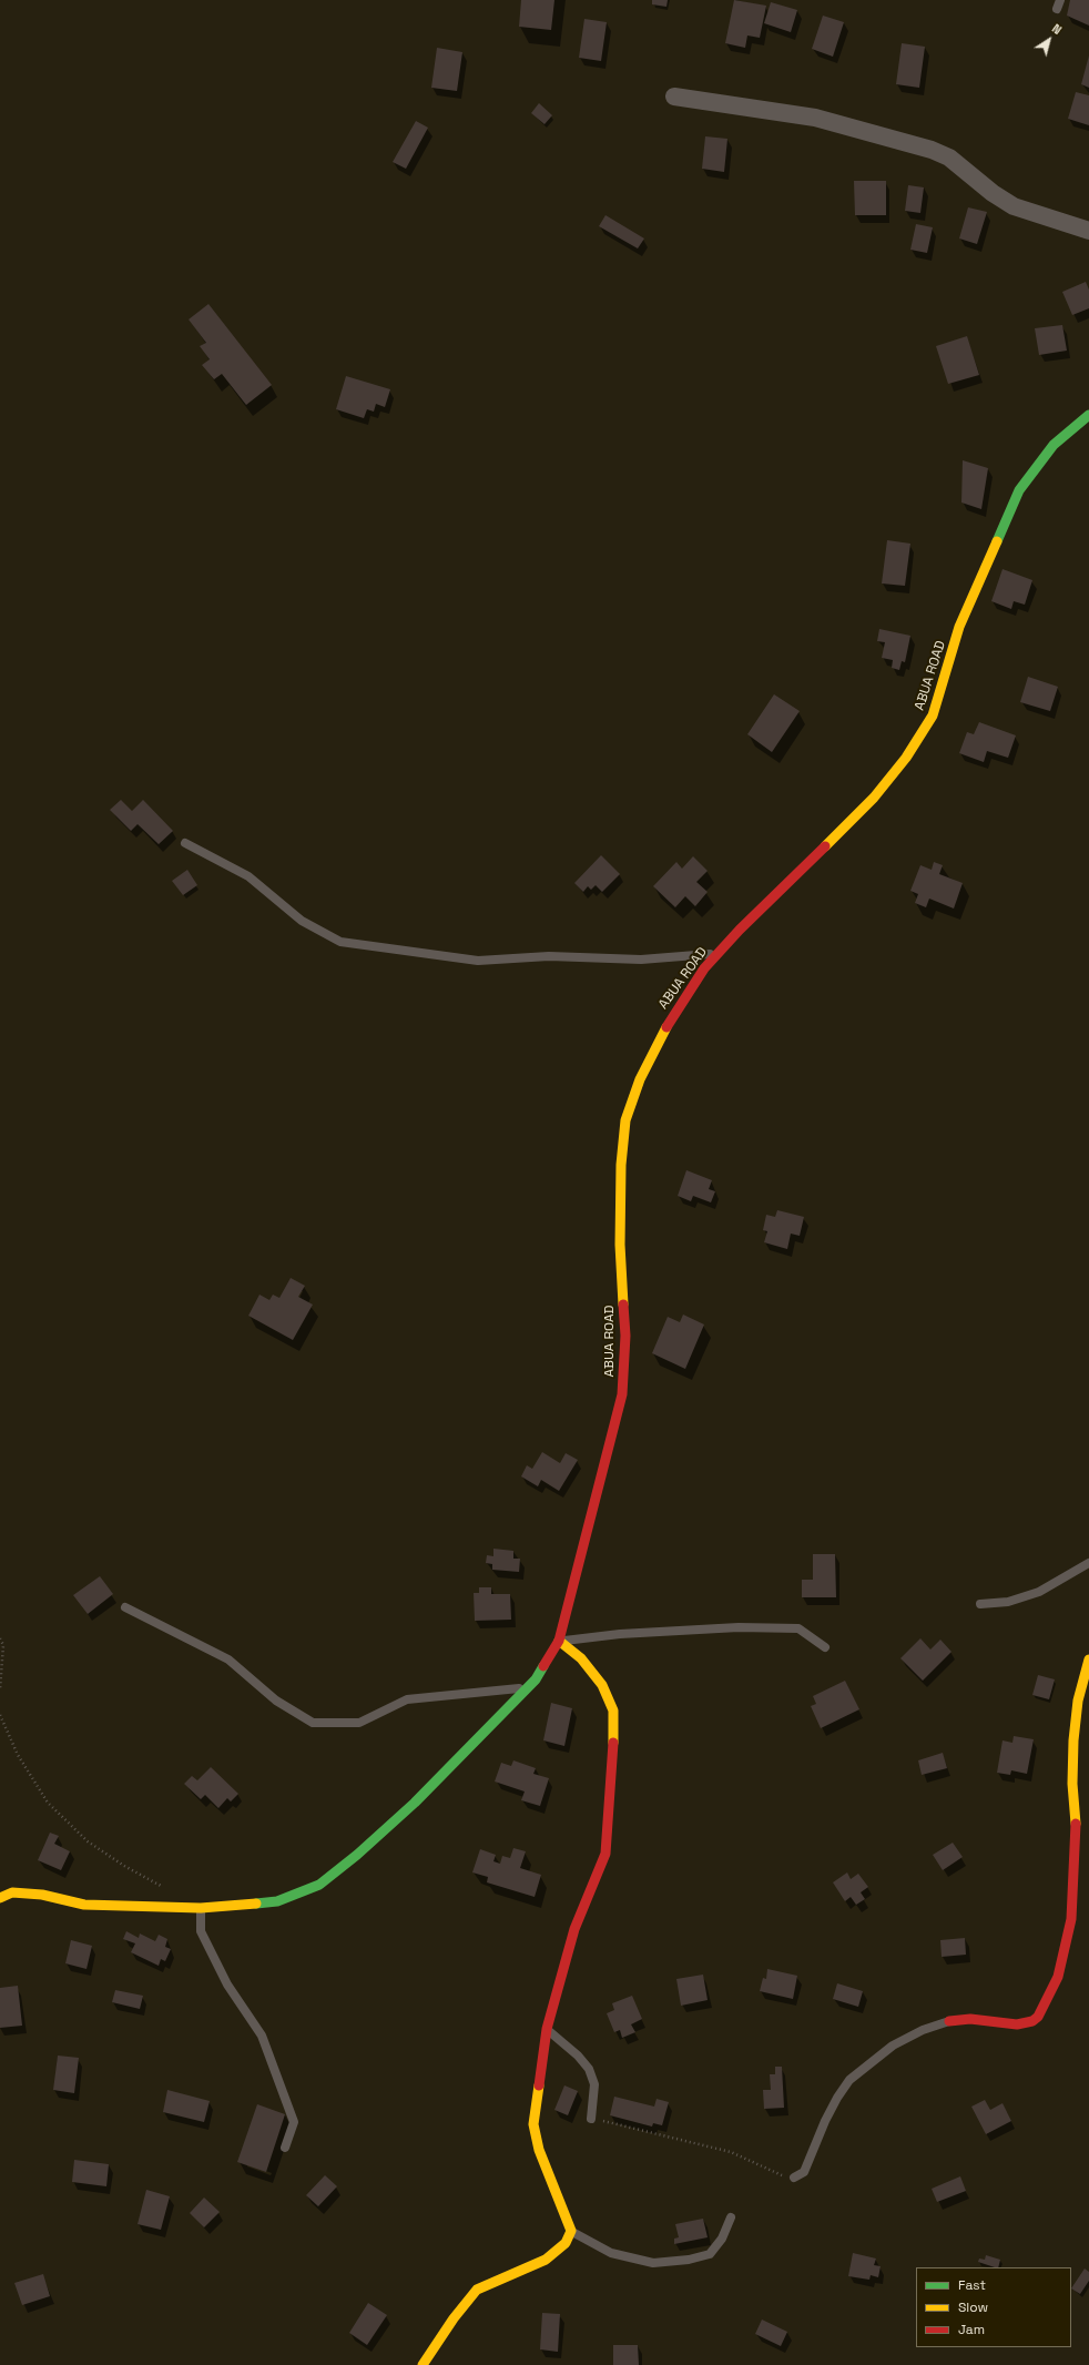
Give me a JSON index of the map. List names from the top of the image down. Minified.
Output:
{"streets":{"street":["ABUA ROAD"]},"legend":["Fast","Slow","Jam"],"north":"top right"}
